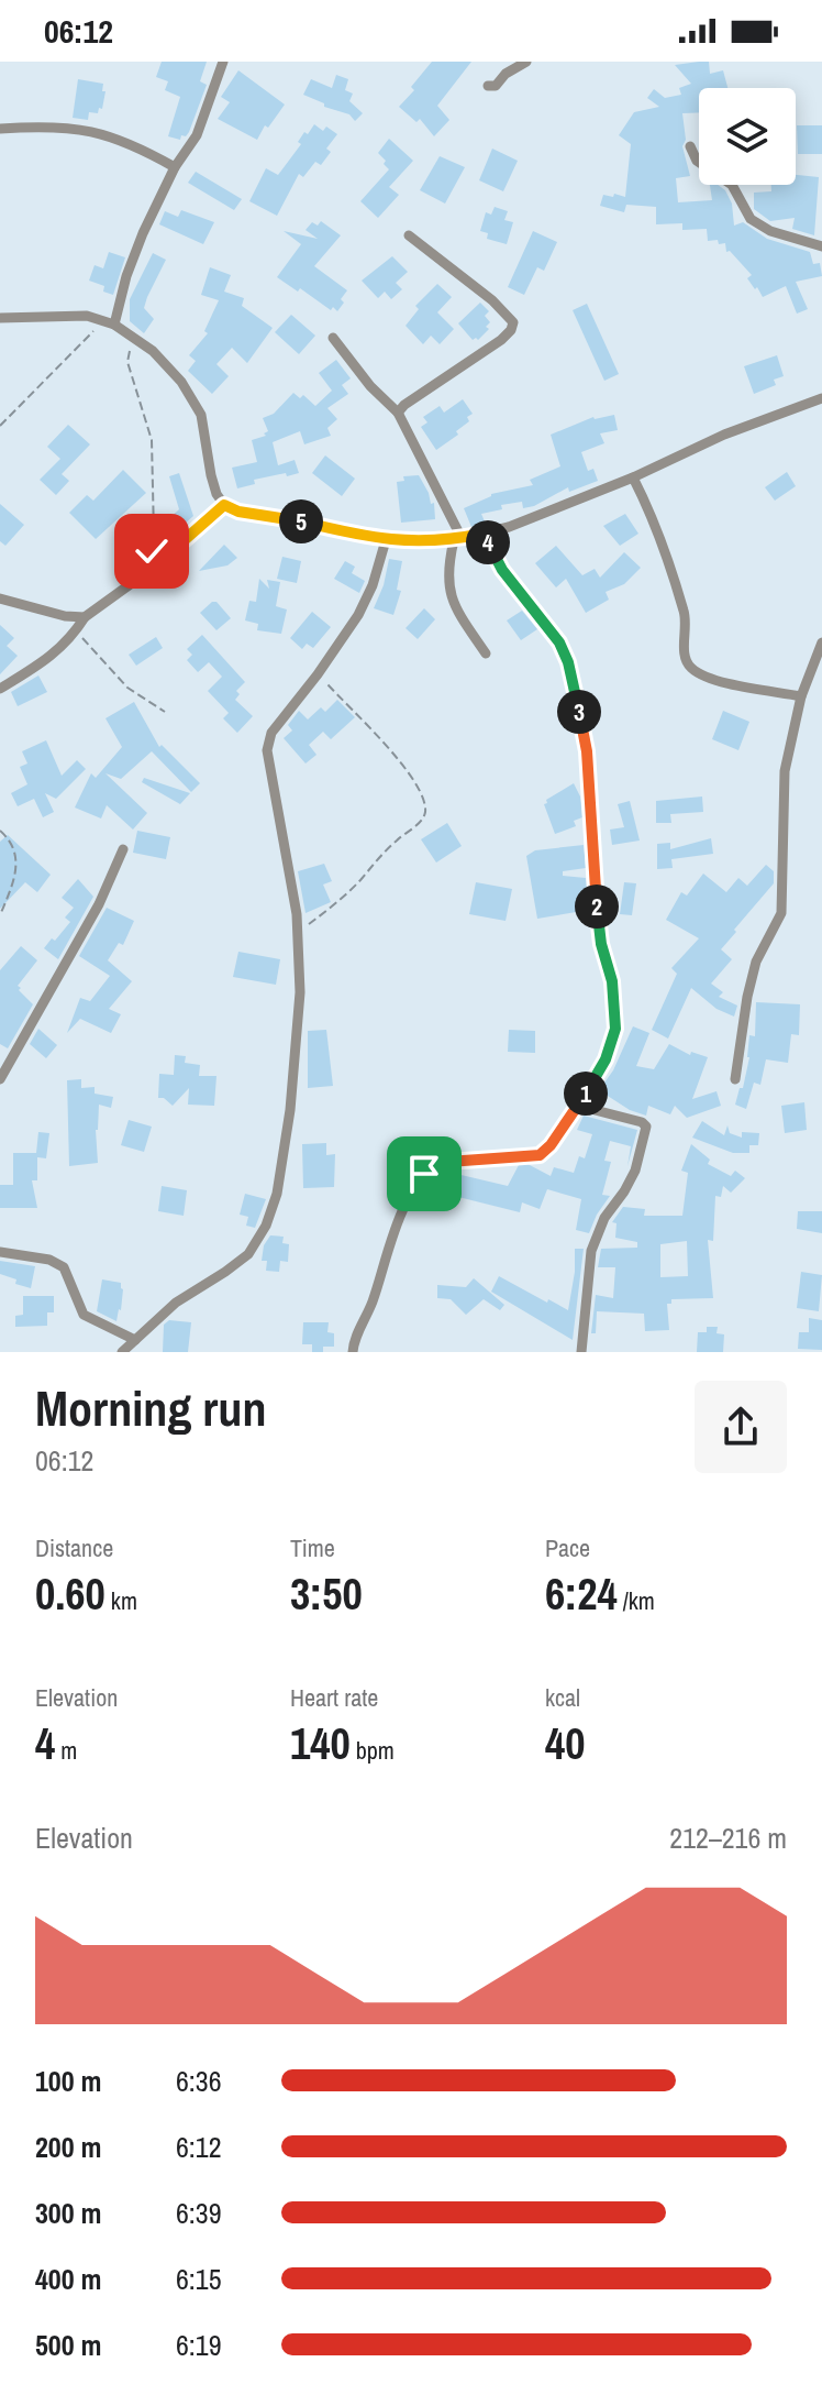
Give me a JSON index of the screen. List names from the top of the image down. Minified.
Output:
{"page":{"status":"06:12","pins":["5","4","3","2","1"],"heading":["Morning run","06:12"],"stats":[["Distance","0.60 km"],["Time","3:50"],["Pace","6:24 /km"],["Elevation","4 m"],["Heart rate","140 bpm"],["kcal","40"]],"chart":["Elevation","212–216 m"],"list":[{"name":"100 m","note":"6:36"},{"name":"200 m","note":"6:12"},{"name":"300 m","note":"6:39"},{"name":"400 m","note":"6:15"},{"name":"500 m","note":"6:19"}]}}
